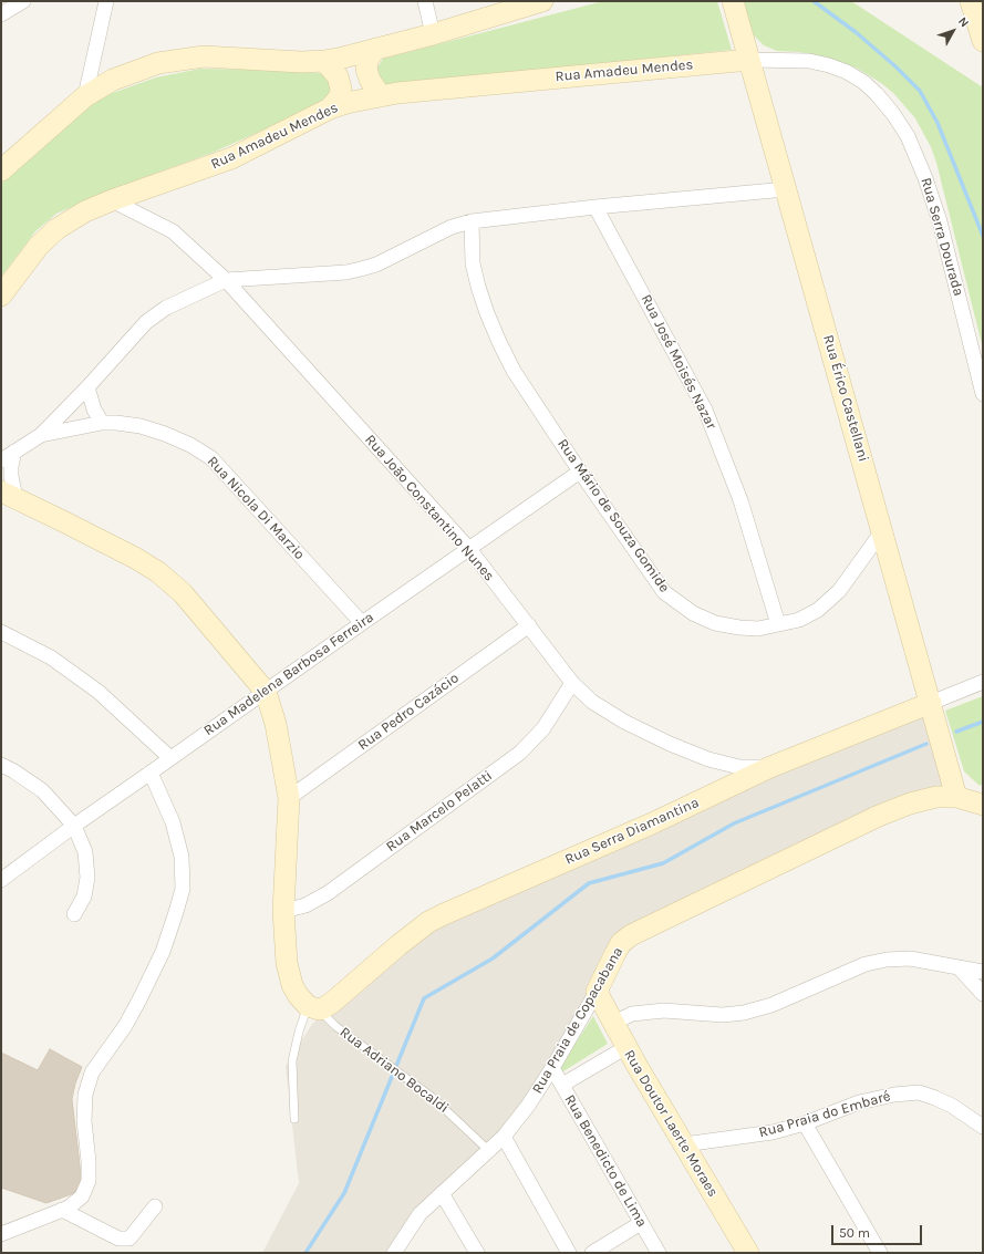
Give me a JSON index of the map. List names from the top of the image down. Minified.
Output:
{"streets":{"street":["Rua Amadeu Mendes","Rua Serra Dourada","Rua José Moisés Nazar","Rua Érico Castellani","Rua Nicola Di Marzio","Rua João Constantino Nunes","Rua Mário de Souza Gomide","Rua Madelena Barbosa Ferreira","Rua Pedro Cazácio","Rua Marcelo Pelatti","Rua Serra Diamantina","Rua Praia de Copacabana","Rua Praia do Embaré","Rua Doutor Laerte Moraes","Rua Benedicto de Lima"],"lane":["Rua Adriano Bocaldi"]},"crossings":[["Rua Amadeu Mendes","Rua Serra Dourada"],["Rua Amadeu Mendes","Rua Érico Castellani"],["Rua Amadeu Mendes","Rua João Constantino Nunes"],["Rua Serra Dourada","Rua Érico Castellani"],["Rua José Moisés Nazar","Rua Mário de Souza Gomide"],["Rua Érico Castellani","Rua Mário de Souza Gomide"],["Rua Érico Castellani","Rua Serra Diamantina"],["Rua Érico Castellani","Rua Praia de Copacabana"],["Rua Nicola Di Marzio","Rua Madelena Barbosa Ferreira"],["Rua João Constantino Nunes","Rua Madelena Barbosa Ferreira"],["Rua João Constantino Nunes","Rua Pedro Cazácio"],["Rua João Constantino Nunes","Rua Marcelo Pelatti"],["Rua João Constantino Nunes","Rua Serra Diamantina"],["Rua Mário de Souza Gomide","Rua Madelena Barbosa Ferreira"],["Rua Serra Diamantina","Rua Adriano Bocaldi"],["Rua Praia de Copacabana","Rua Adriano Bocaldi"],["Rua Praia de Copacabana","Rua Doutor Laerte Moraes"],["Rua Praia de Copacabana","Rua Benedicto de Lima"],["Rua Praia do Embaré","Rua Doutor Laerte Moraes"]],"scale_bar":"50 m","north":"top right"}
